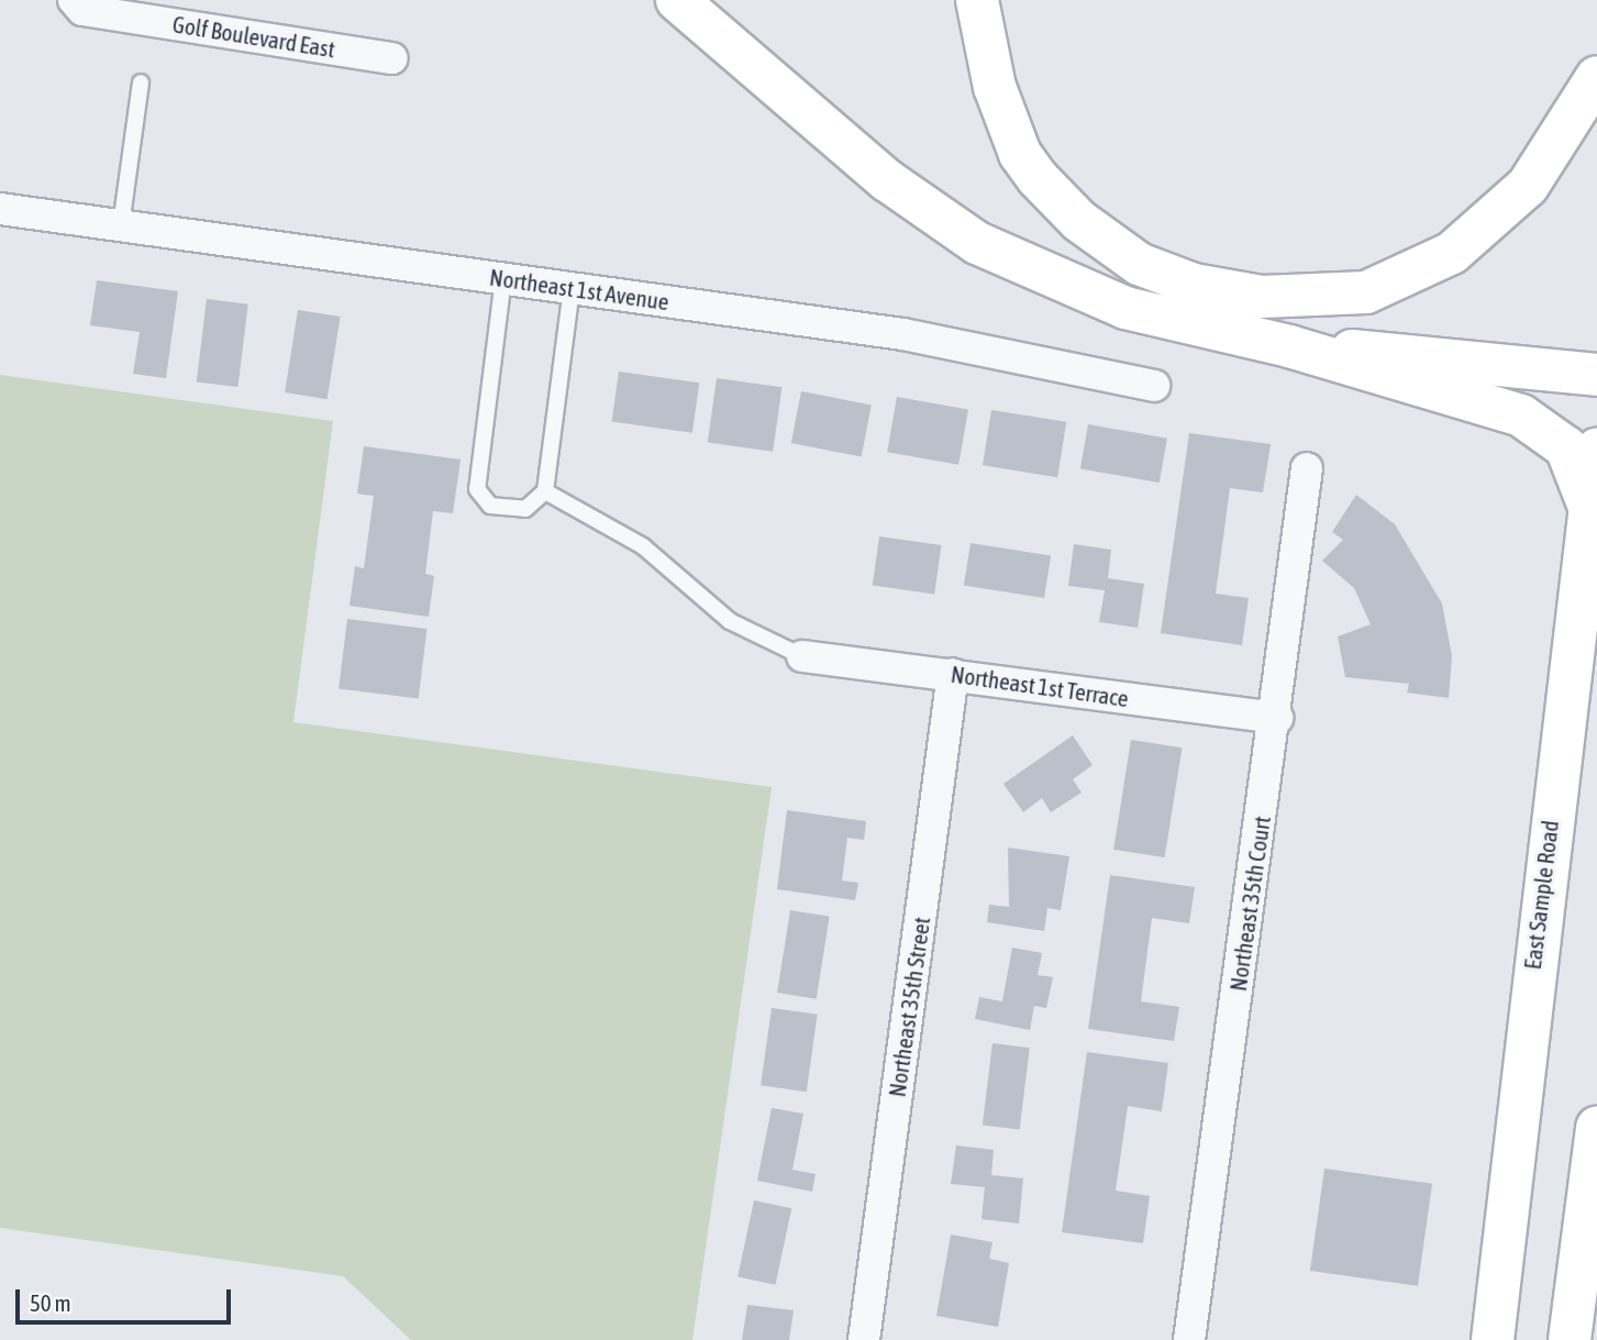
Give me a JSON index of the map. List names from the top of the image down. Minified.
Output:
{"streets":{"main road":["East Sample Road"],"street":["Golf Boulevard East","Northeast 1st Avenue","Northeast 1st Terrace","Northeast 35th Court","Northeast 35th Street"]},"crossings":[["Northeast 1st Terrace","Northeast 35th Court"],["Northeast 1st Terrace","Northeast 35th Street"]],"scale_bar":"50 m"}
